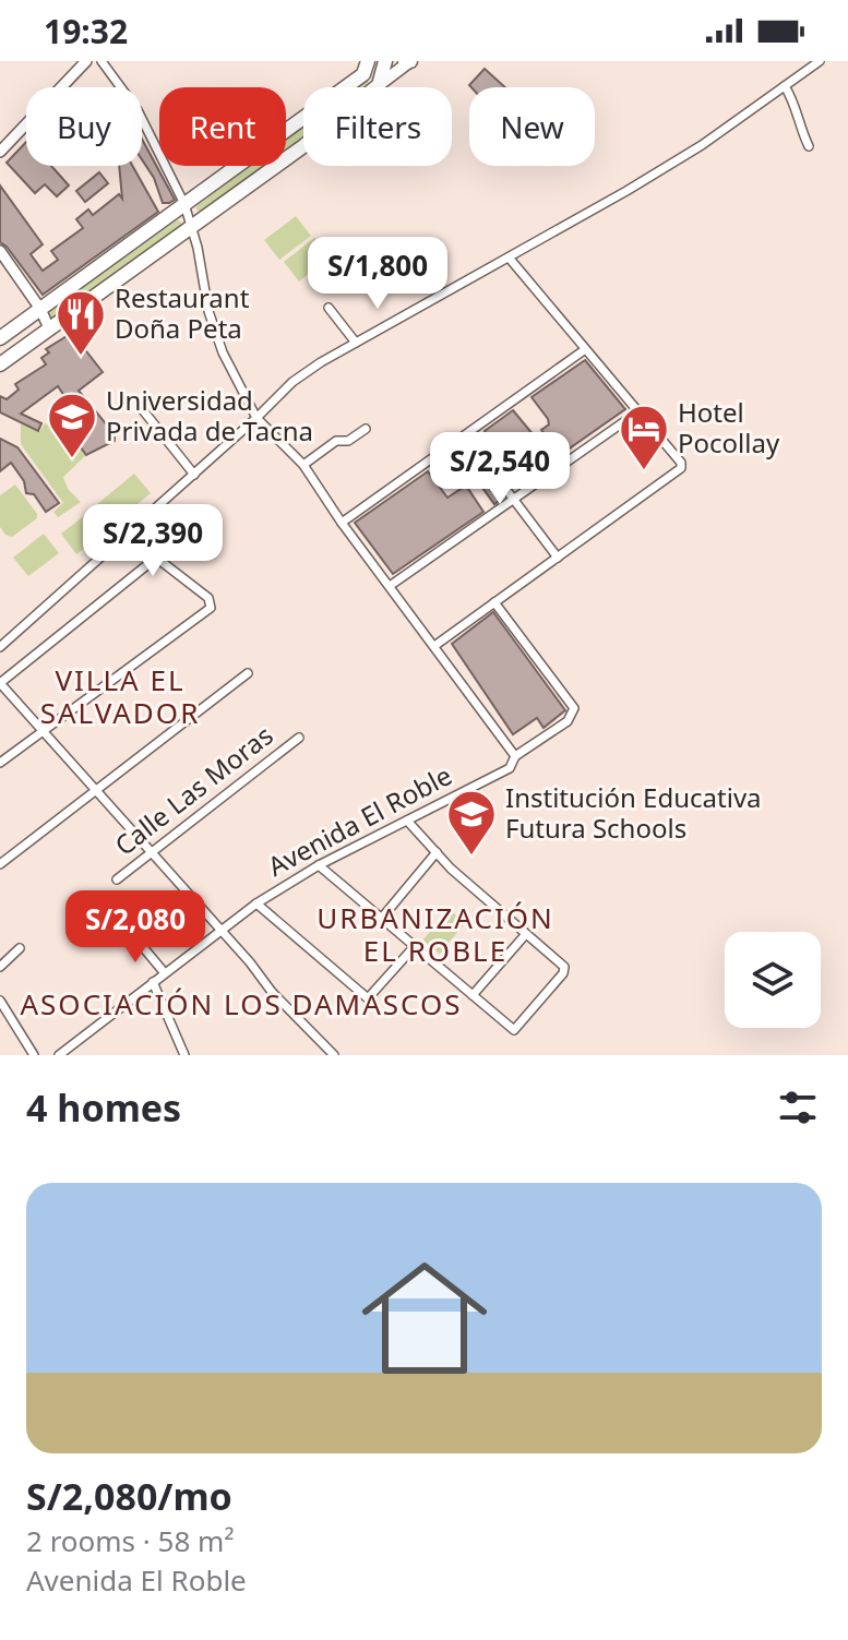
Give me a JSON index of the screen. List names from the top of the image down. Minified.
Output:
{"streets":{"street":["Calle Las Moras","Avenida El Roble"]},"districts":["VILLA EL SALVADOR","URBANIZACIÓN EL ROBLE","ASOCIACIÓN LOS DAMASCOS"],"places":{"restaurant":["Restaurant Doña Peta"],"school or university":["Universidad Privada de Tacna","Institución Educativa Futura Schools"],"hotel":["Hotel Pocollay"]},"page":{"status":"19:32","chip":["Buy","Rent","Filters","New"],"price":["S/1,800","S/2,540","S/2,390","S/2,080"],"heading":"4 homes","list":[{"name":"S/2,080/mo","note":"2 rooms · 58 m² · Avenida El Roble"}]}}
